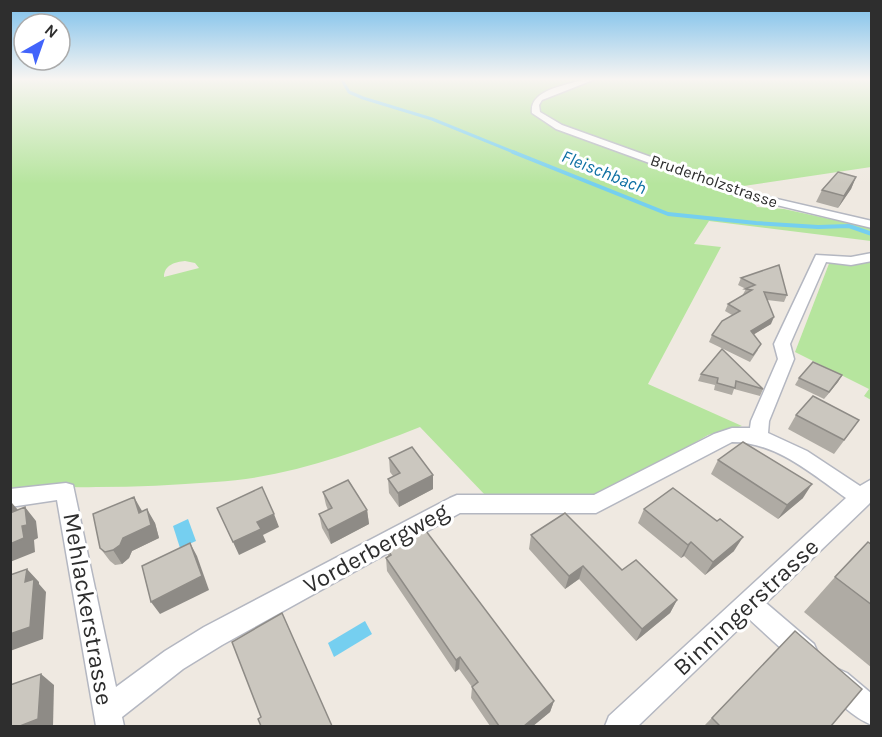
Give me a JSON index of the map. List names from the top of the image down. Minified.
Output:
{"streets":{"street":["Bruderholzstrasse","Vorderbergweg","Binningerstrasse","Mehlackerstrasse"]},"crossings":[["Vorderbergweg","Binningerstrasse"],["Vorderbergweg","Mehlackerstrasse"]],"water":["Fleischbach"],"north":"top right"}
